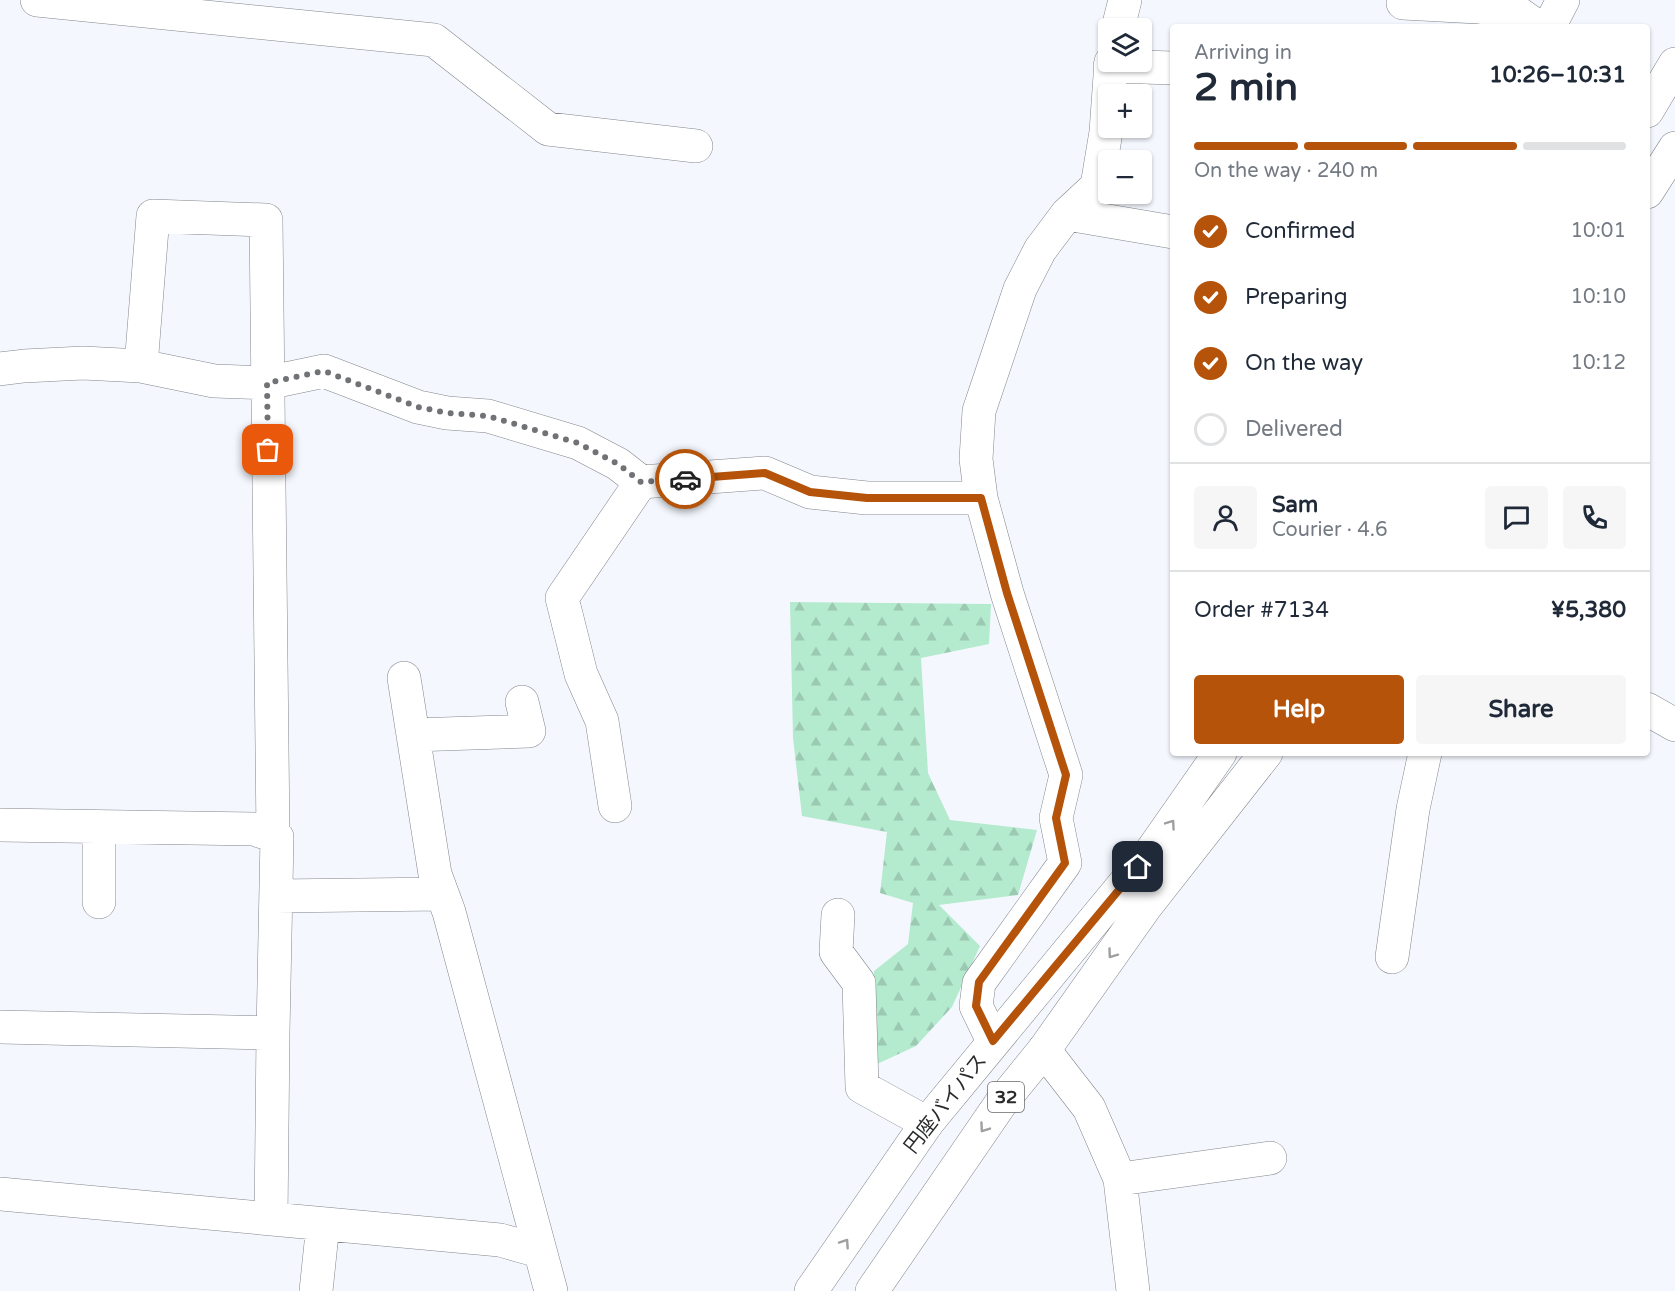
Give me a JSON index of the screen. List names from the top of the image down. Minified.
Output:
{"streets":{"main road":["32","円座バイパス"]},"page":{"map_buttons":["+","−"],"heading":["2 min","Arriving in","10:26–10:31"],"panel":["Sam","Courier · 4.6","Order #7134","¥5,380"],"bar":"On the way · 240 m","list":[["Confirmed","10:01"],["Preparing","10:10"],["On the way","10:12"],"Delivered"],"buttons":["Help","Share"]}}
